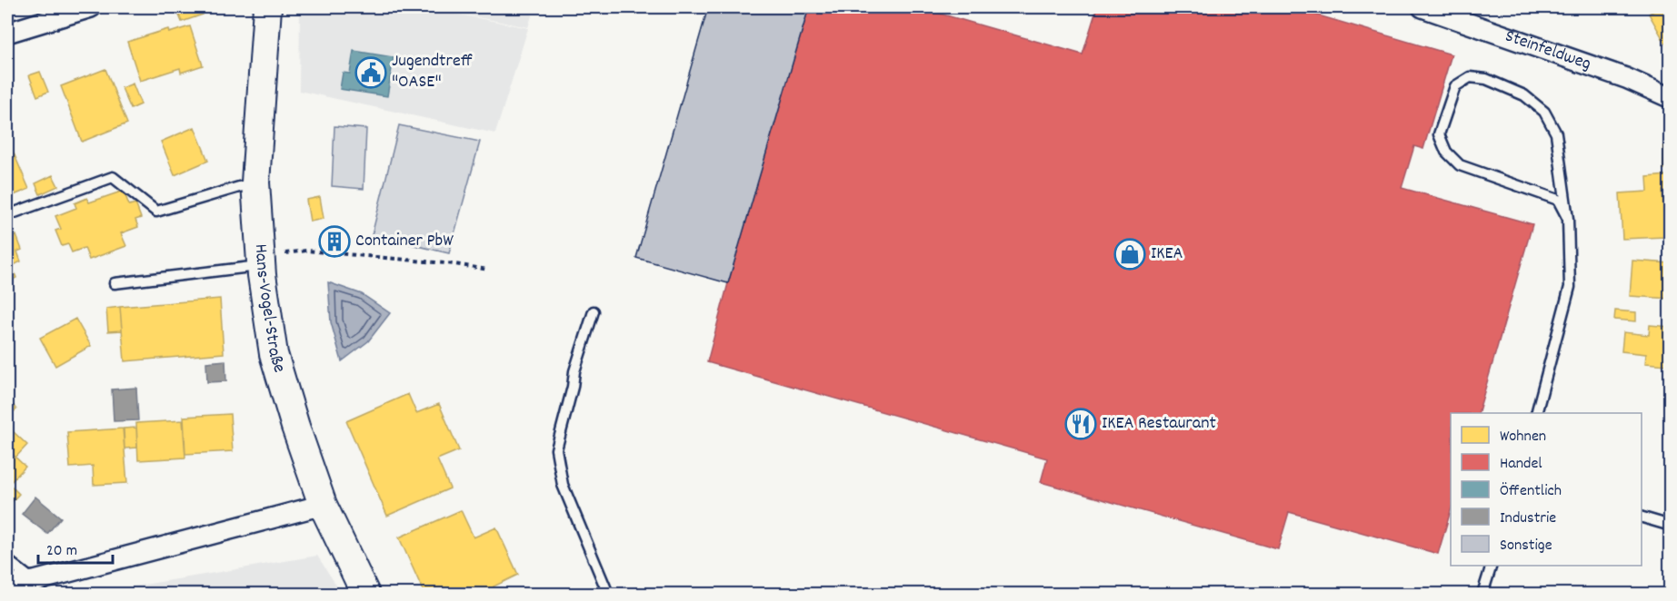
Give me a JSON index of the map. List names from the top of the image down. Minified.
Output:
{"streets":{"main road":["Hans-Vogel-Straße"],"street":["Steinfeldweg"]},"places":{"public building":["Jugendtreff \"OASE\""],"building":["Container PbW"],"shop":["IKEA"],"restaurant":["IKEA Restaurant"]},"legend":["Wohnen","Handel","Öffentlich","Industrie","Sonstige"],"scale_bar":"20 m"}
